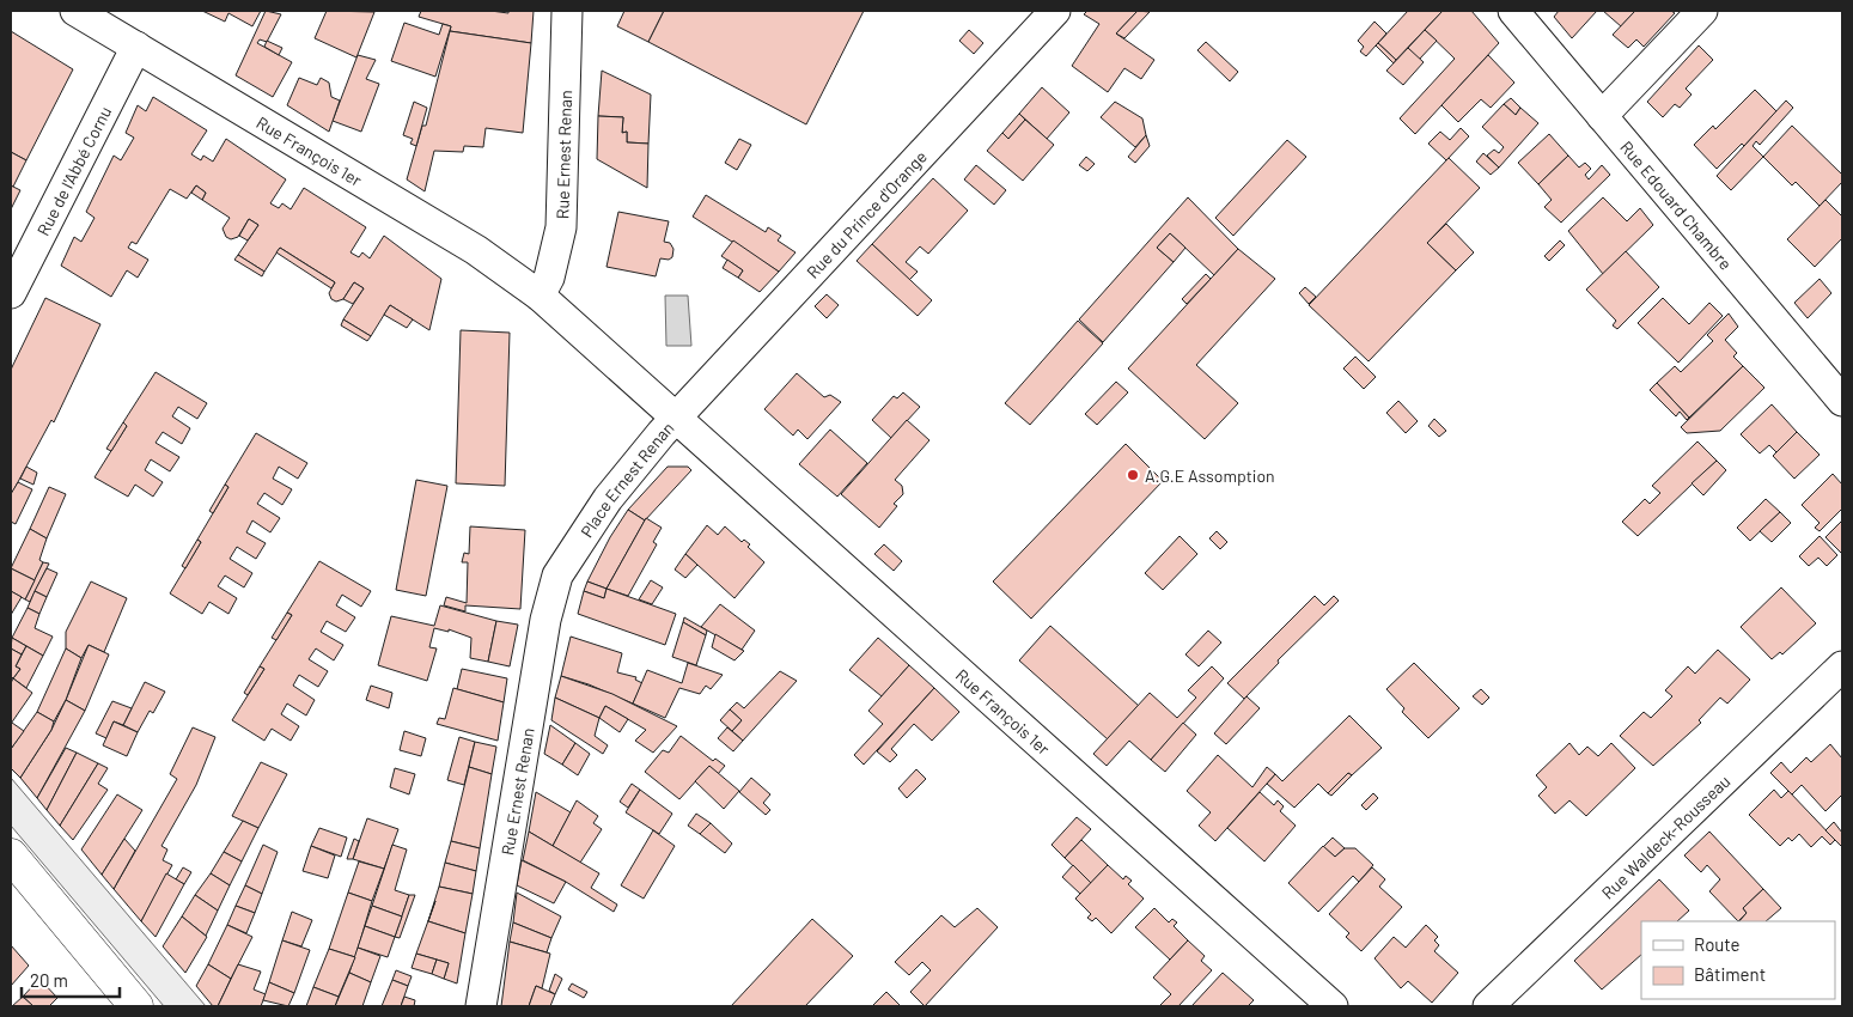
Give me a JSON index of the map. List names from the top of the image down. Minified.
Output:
{"streets":{"street":["Rue François 1er","Rue Ernest Renan","Rue de l'Abbé Cornu","Rue Edouard Chambre","Rue du Prince d'Orange","Place Ernest Renan","Rue Waldeck-Rousseau"]},"crossings":[["Rue François 1er","Rue Ernest Renan"],["Rue François 1er","Rue de l'Abbé Cornu"],["Rue François 1er","Rue du Prince d'Orange"],["Rue François 1er","Place Ernest Renan"],["Rue Ernest Renan","Place Ernest Renan"],["Rue du Prince d'Orange","Place Ernest Renan"]],"places":["A.G.E Assomption"],"legend":["Route","Bâtiment"],"scale_bar":"20 m"}
